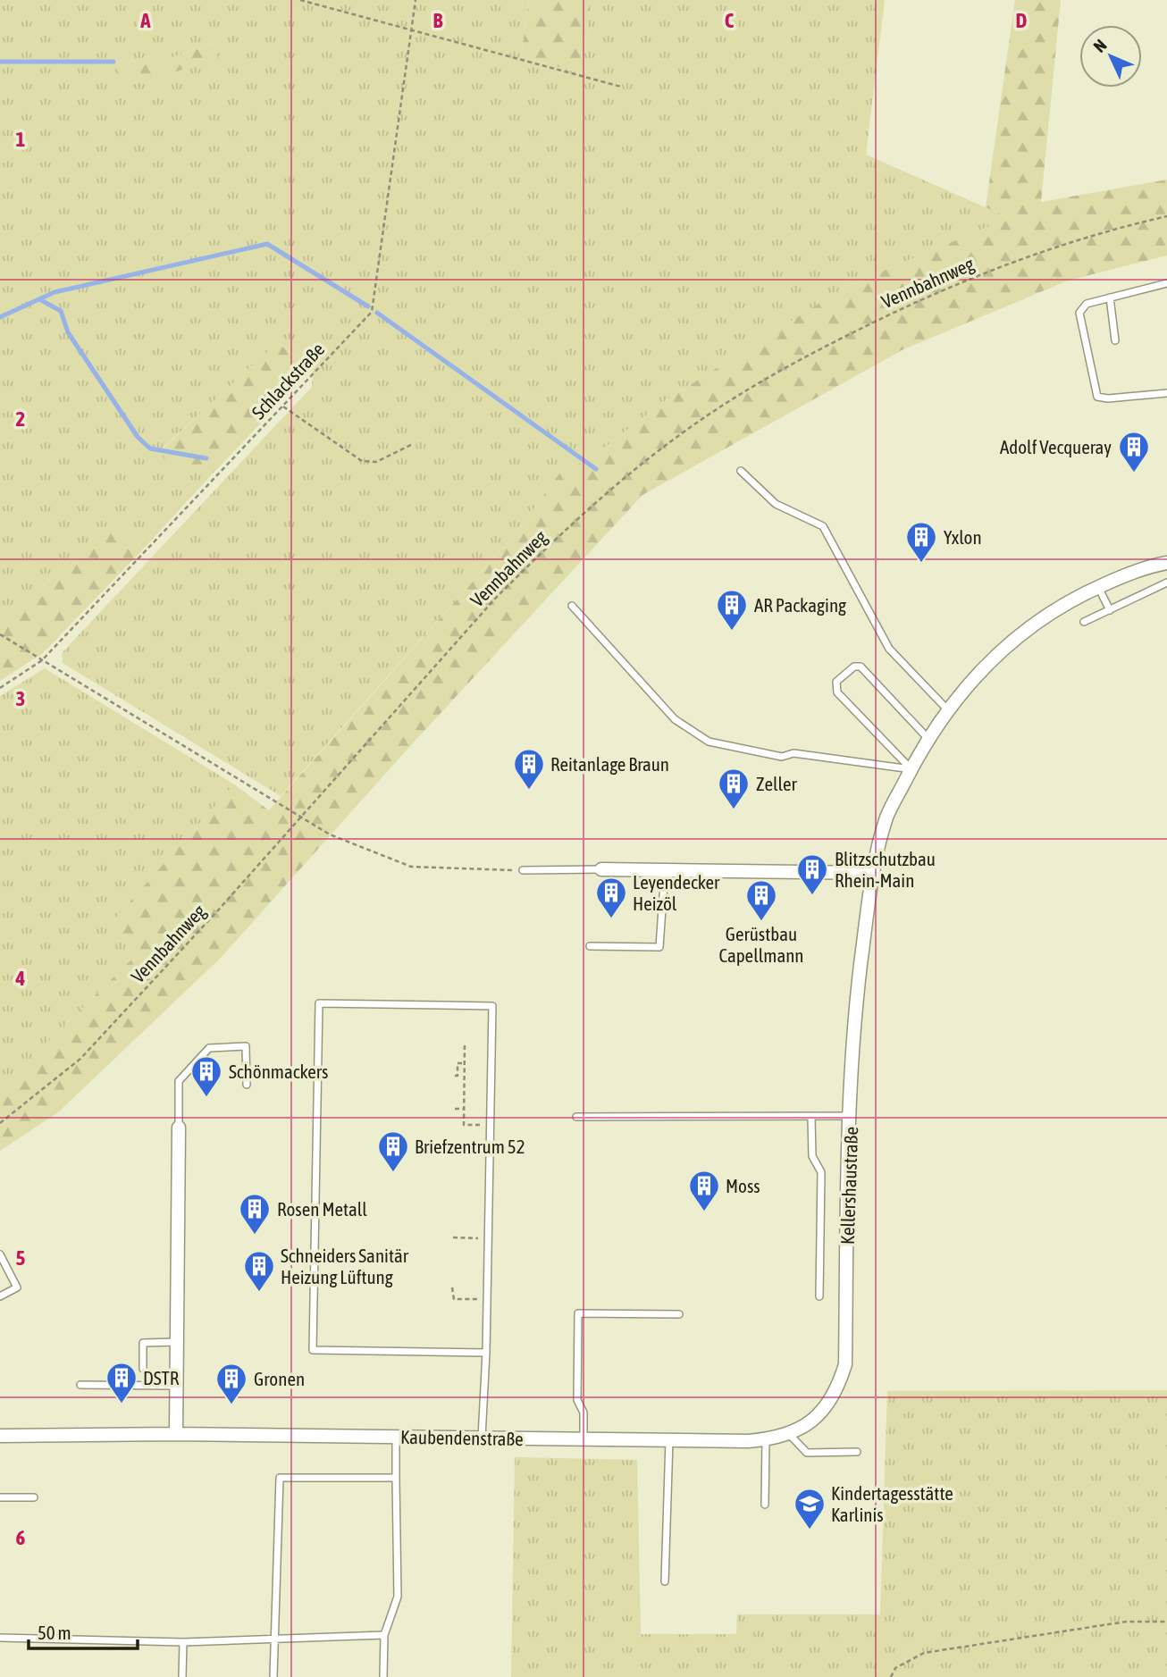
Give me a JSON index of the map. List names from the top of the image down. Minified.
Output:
{"streets":{"street":["Kellershaustraße","Kaubendenstraße"],"path":["Vennbahnweg","Schlackstraße"]},"crossings":[["Kellershaustraße","Kaubendenstraße"]],"places":{"building":["Adolf Vecqueray","Yxlon","AR Packaging","Reitanlage Braun","Zeller","Blitzschutzbau Rhein-Main","Leyendecker Heizöl","Gerüstbau Capellmann","Schönmackers","Briefzentrum 52","Moss","Rosen Metall","Schneiders Sanitär Heizung Lüftung","DSTR","Gronen"],"school or university":["Kindertagesstätte Karlinis"]},"scale_bar":"50 m","north":"top left","grid":{"columns":["A","B","C","D"],"rows":["1","2","3","4","5","6"]}}
